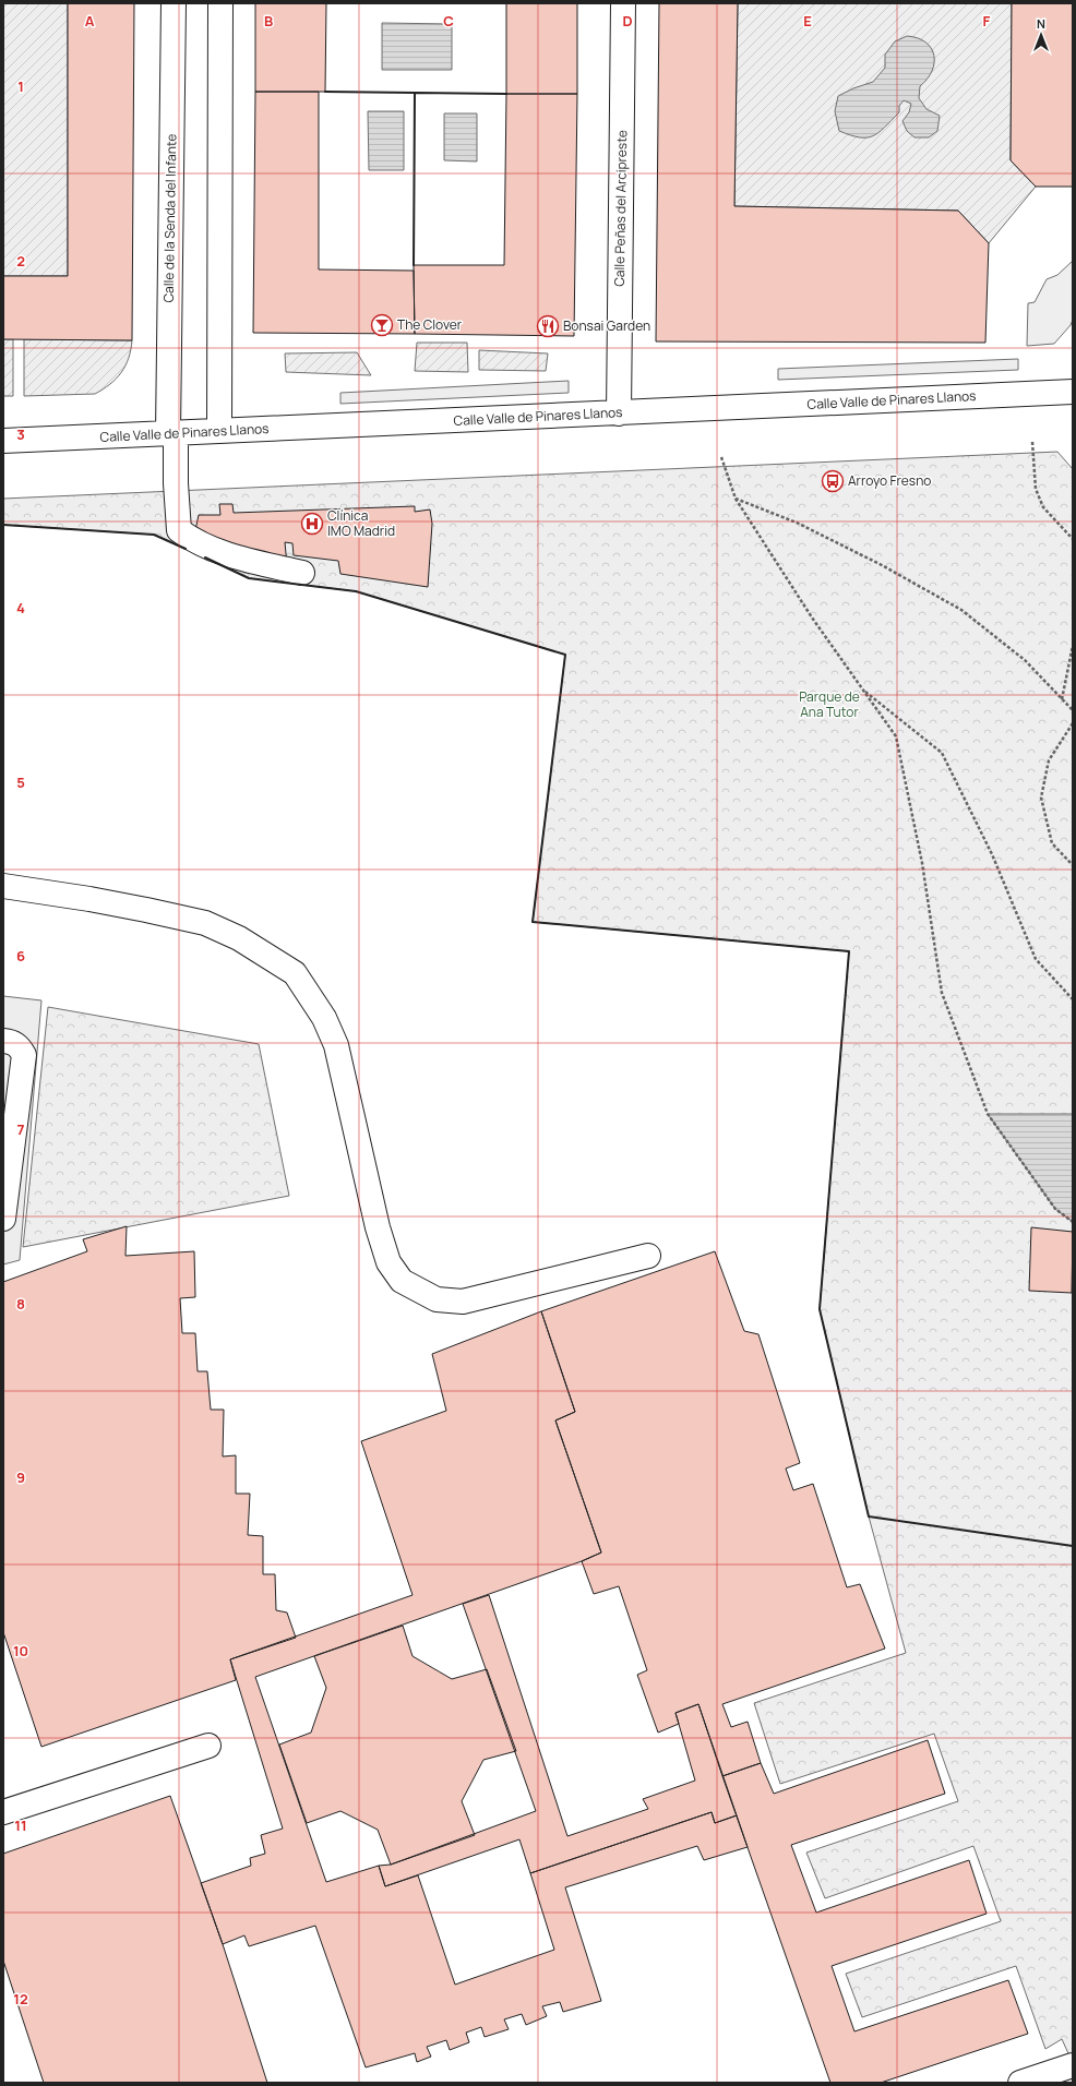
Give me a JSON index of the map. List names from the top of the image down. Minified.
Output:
{"streets":{"street":["Calle Peñas del Arcipreste","Calle de la Senda del Infante","Calle Valle de Pinares Llanos"]},"crossings":[["Calle Peñas del Arcipreste","Calle Valle de Pinares Llanos"],["Calle de la Senda del Infante","Calle Valle de Pinares Llanos"]],"parks":["Parque de Ana Tutor"],"places":{"bar":["The Clover"],"restaurant":["Bonsai Garden"],"bus stop":["Arroyo Fresno"],"hospital":["Clínica IMO Madrid"]},"north":"top","grid":{"columns":["A","B","C","D","E","F"],"rows":["1","2","3","4","5","6","7","8","9","10","11","12"]}}
